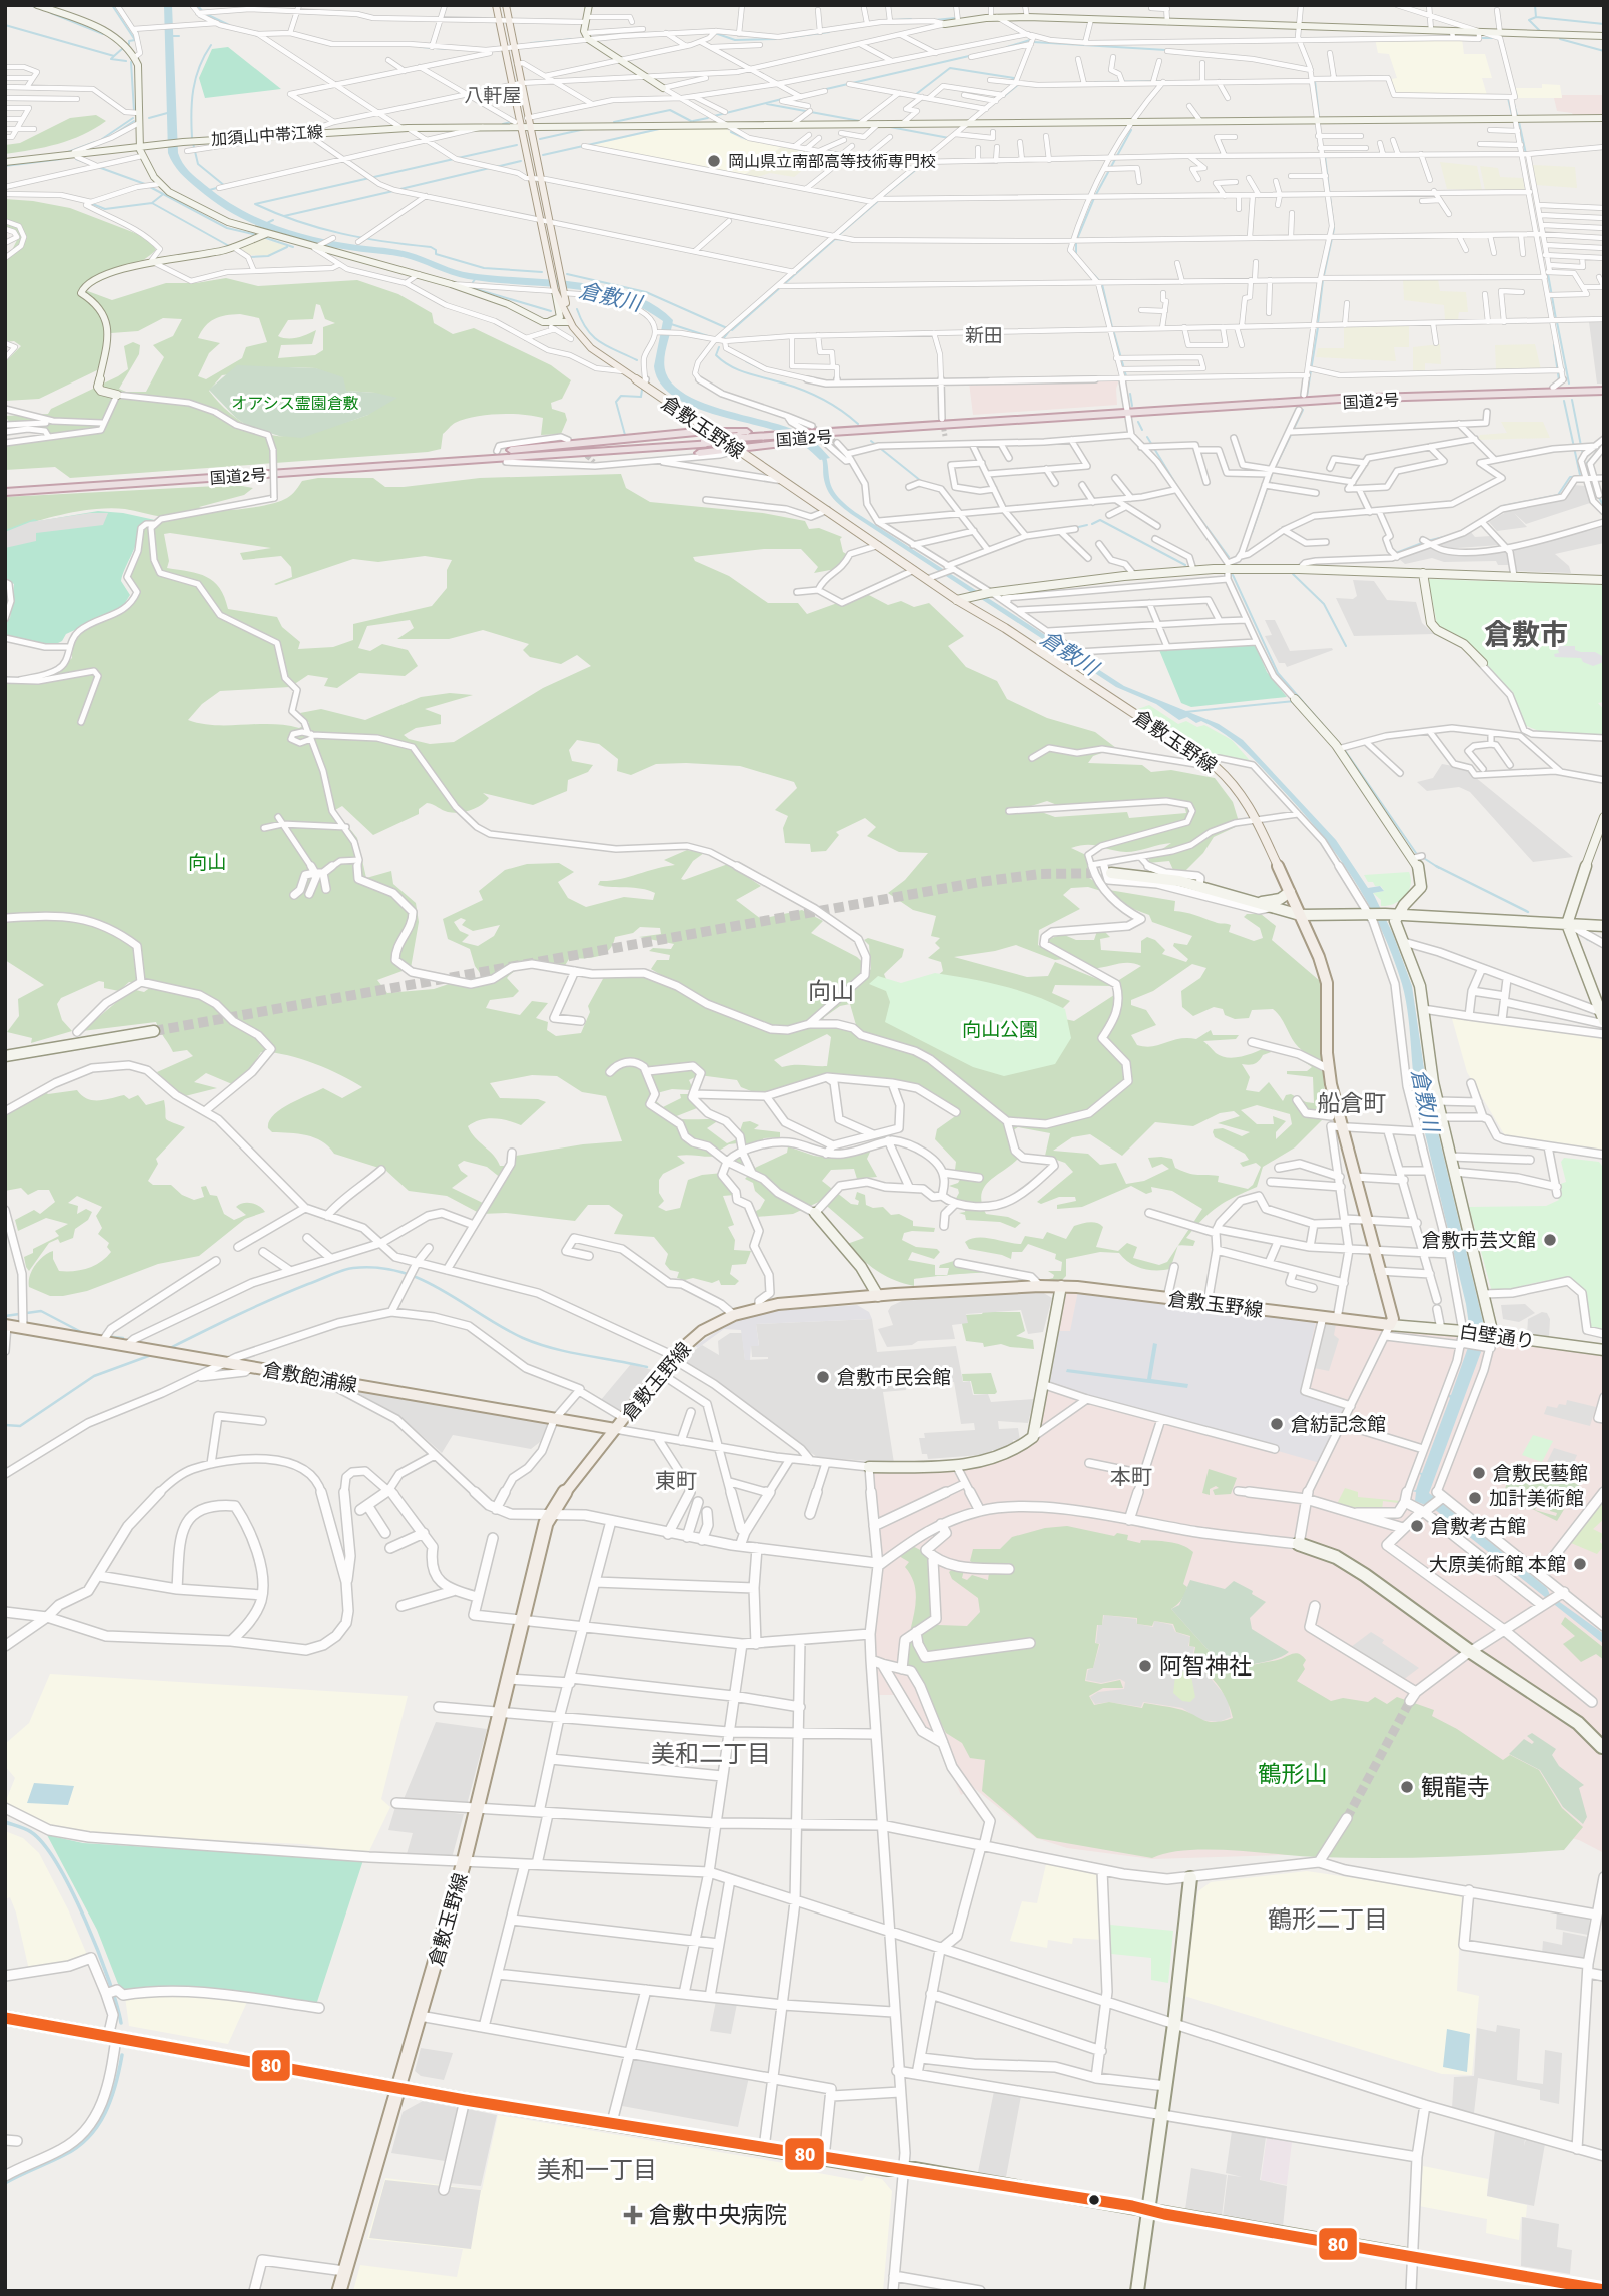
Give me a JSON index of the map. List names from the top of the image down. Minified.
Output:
{"streets":{"highway":["国道2号"],"main road":["倉敷玉野線","倉敷飽浦線"],"street":["加須山中帯江線","白壁通り"]},"crossings":[["加須山中帯江線","倉敷玉野線"],["国道2号","倉敷玉野線"],["倉敷玉野線","白壁通り"],["倉敷玉野線","倉敷飽浦線"]],"districts":["八軒屋","新田","倉敷市","向山","船倉町","本町","東町","美和二丁目","鶴形二丁目","美和一丁目"],"water":["倉敷川"],"parks":["オアシス霊園倉敷","向山","向山公園","鶴形山"],"places":{"other":["岡山県立南部高等技術専門校","倉敷市芸文館","倉敷市民会館","倉紡記念館","倉敷民藝館","加計美術館","倉敷考古館","大原美術館 本館","阿智神社","観龍寺"],"health":["倉敷中央病院"]},"lines":["transit line 80"]}
